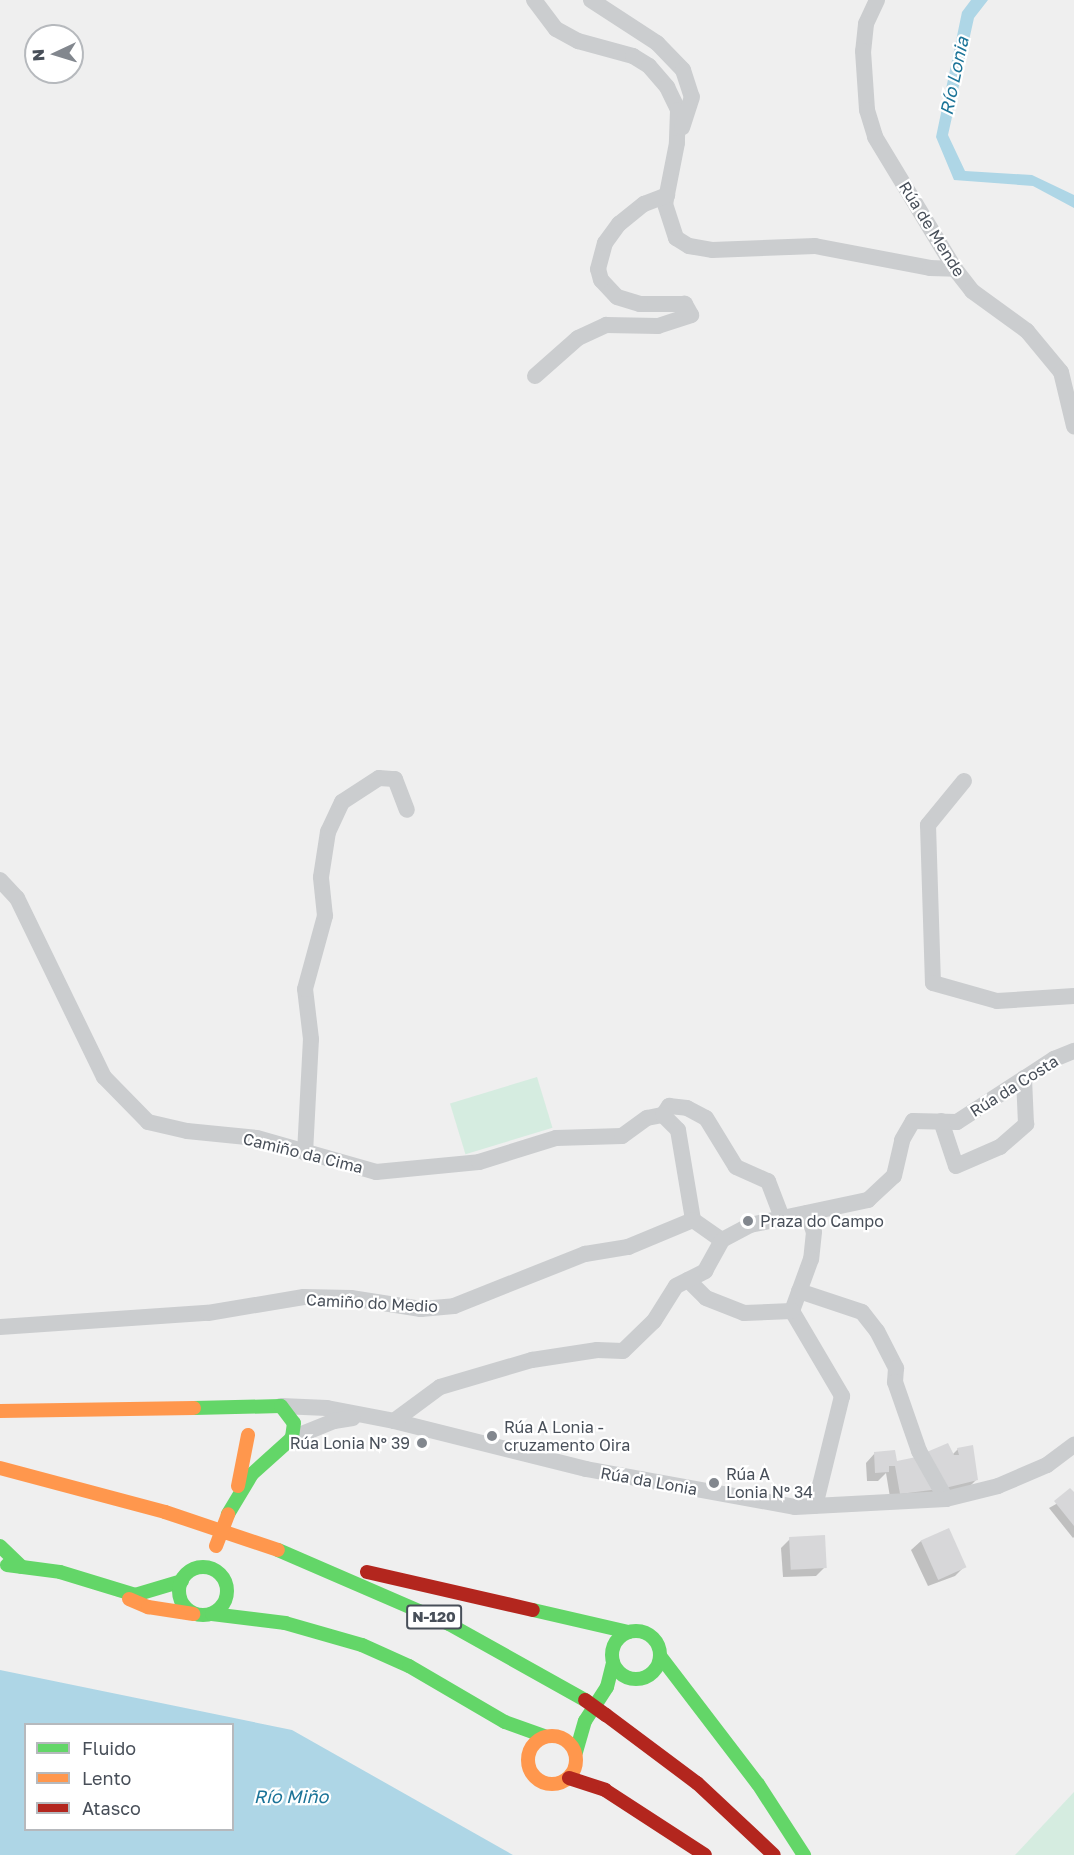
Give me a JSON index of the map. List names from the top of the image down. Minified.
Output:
{"streets":{"main road":["N-120"],"street":["Rúa de Mende","Rúa da Costa","Camiño da Cima","Camiño do Medio","Rúa da Lonia"]},"crossings":[["Rúa da Costa","Camiño da Cima"]],"water":["Río Lonia","Río Miño"],"places":["Praza do Campo","Rúa A Lonia - cruzamento Oira","Rúa Lonia Nº 39","Rúa A Lonia Nº 34"],"legend":["Fluido","Lento","Atasco"],"north":"left"}
